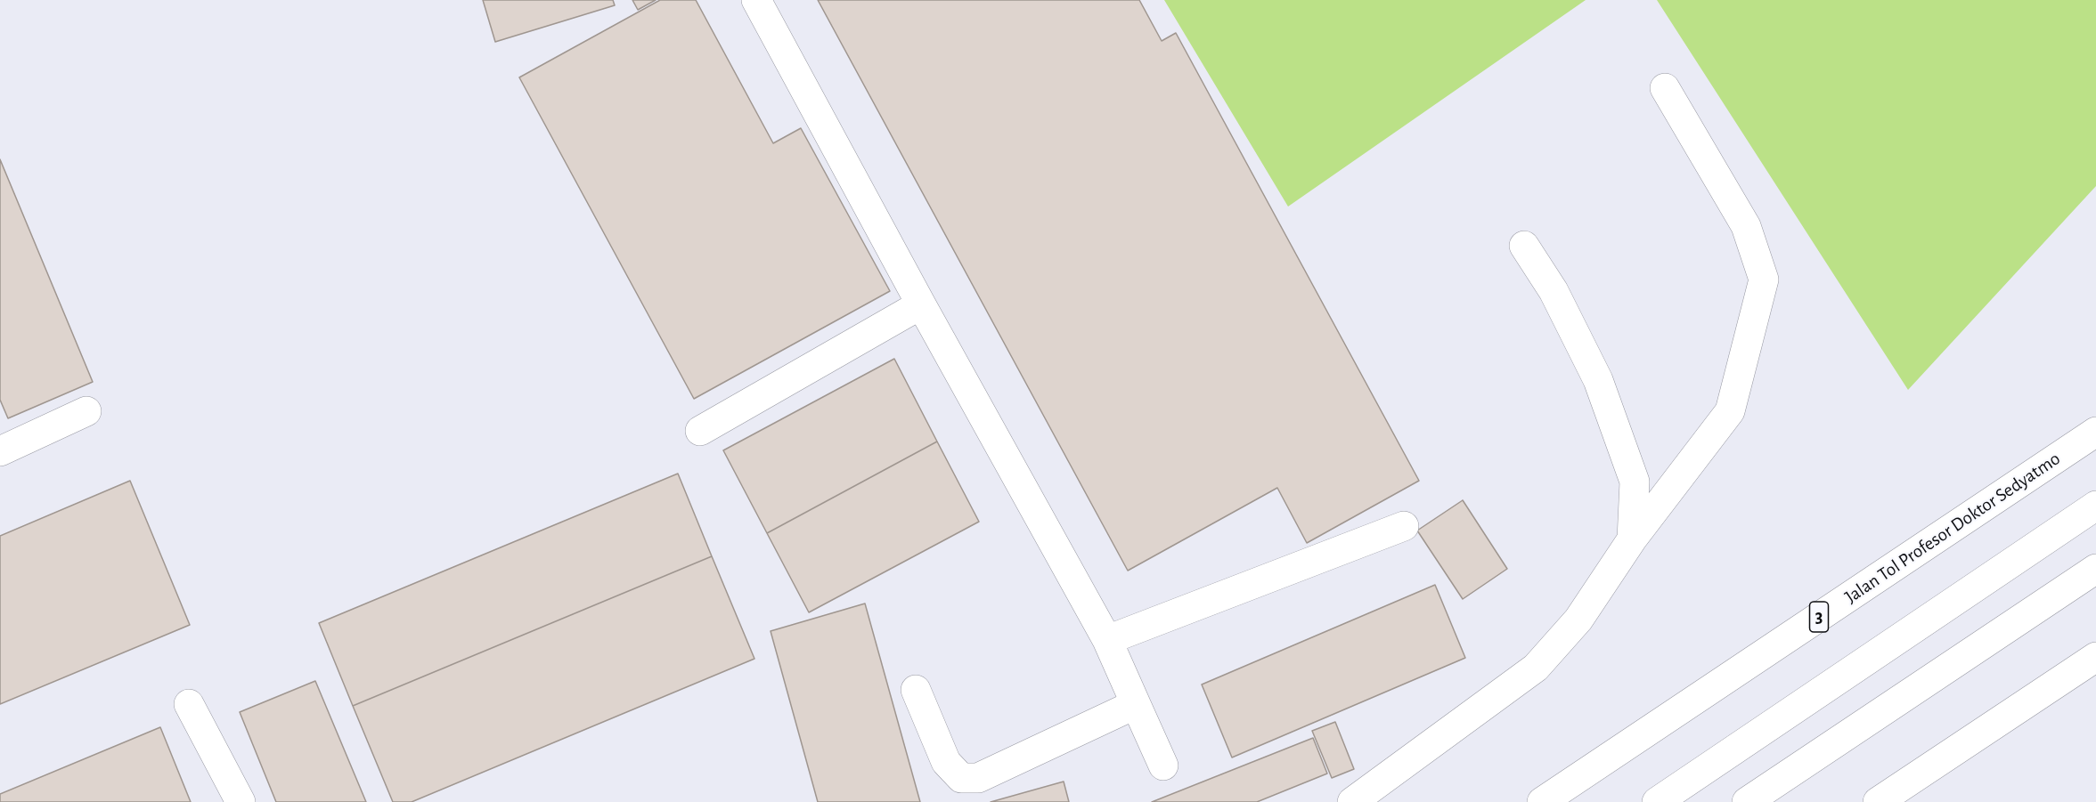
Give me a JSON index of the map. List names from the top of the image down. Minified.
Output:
{"streets":{"main road":["Jalan Tol Profesor Doktor Sedyatmo","3"]}}
